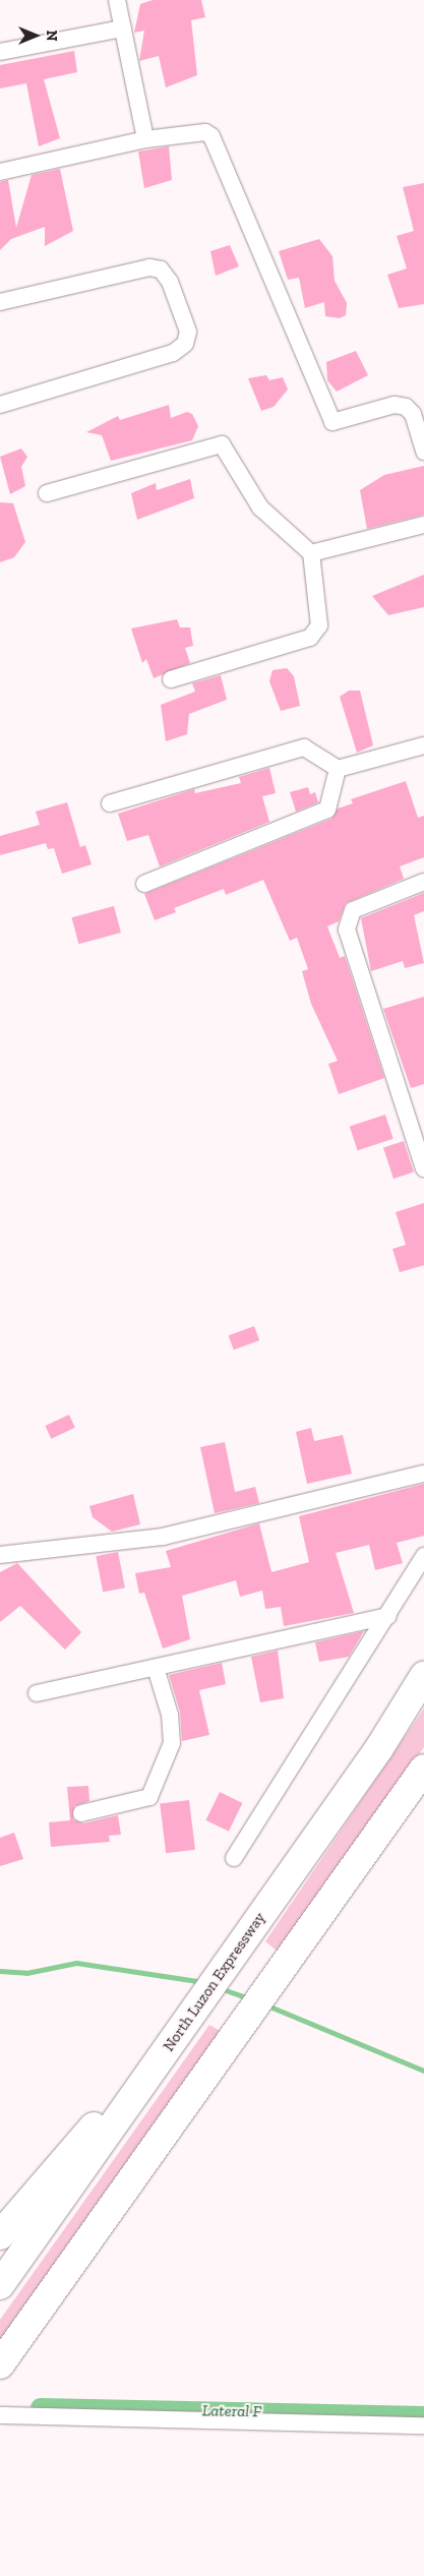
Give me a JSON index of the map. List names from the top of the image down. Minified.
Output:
{"streets":{"highway":["North Luzon Expressway"]},"water":["Lateral F"],"north":"right"}
